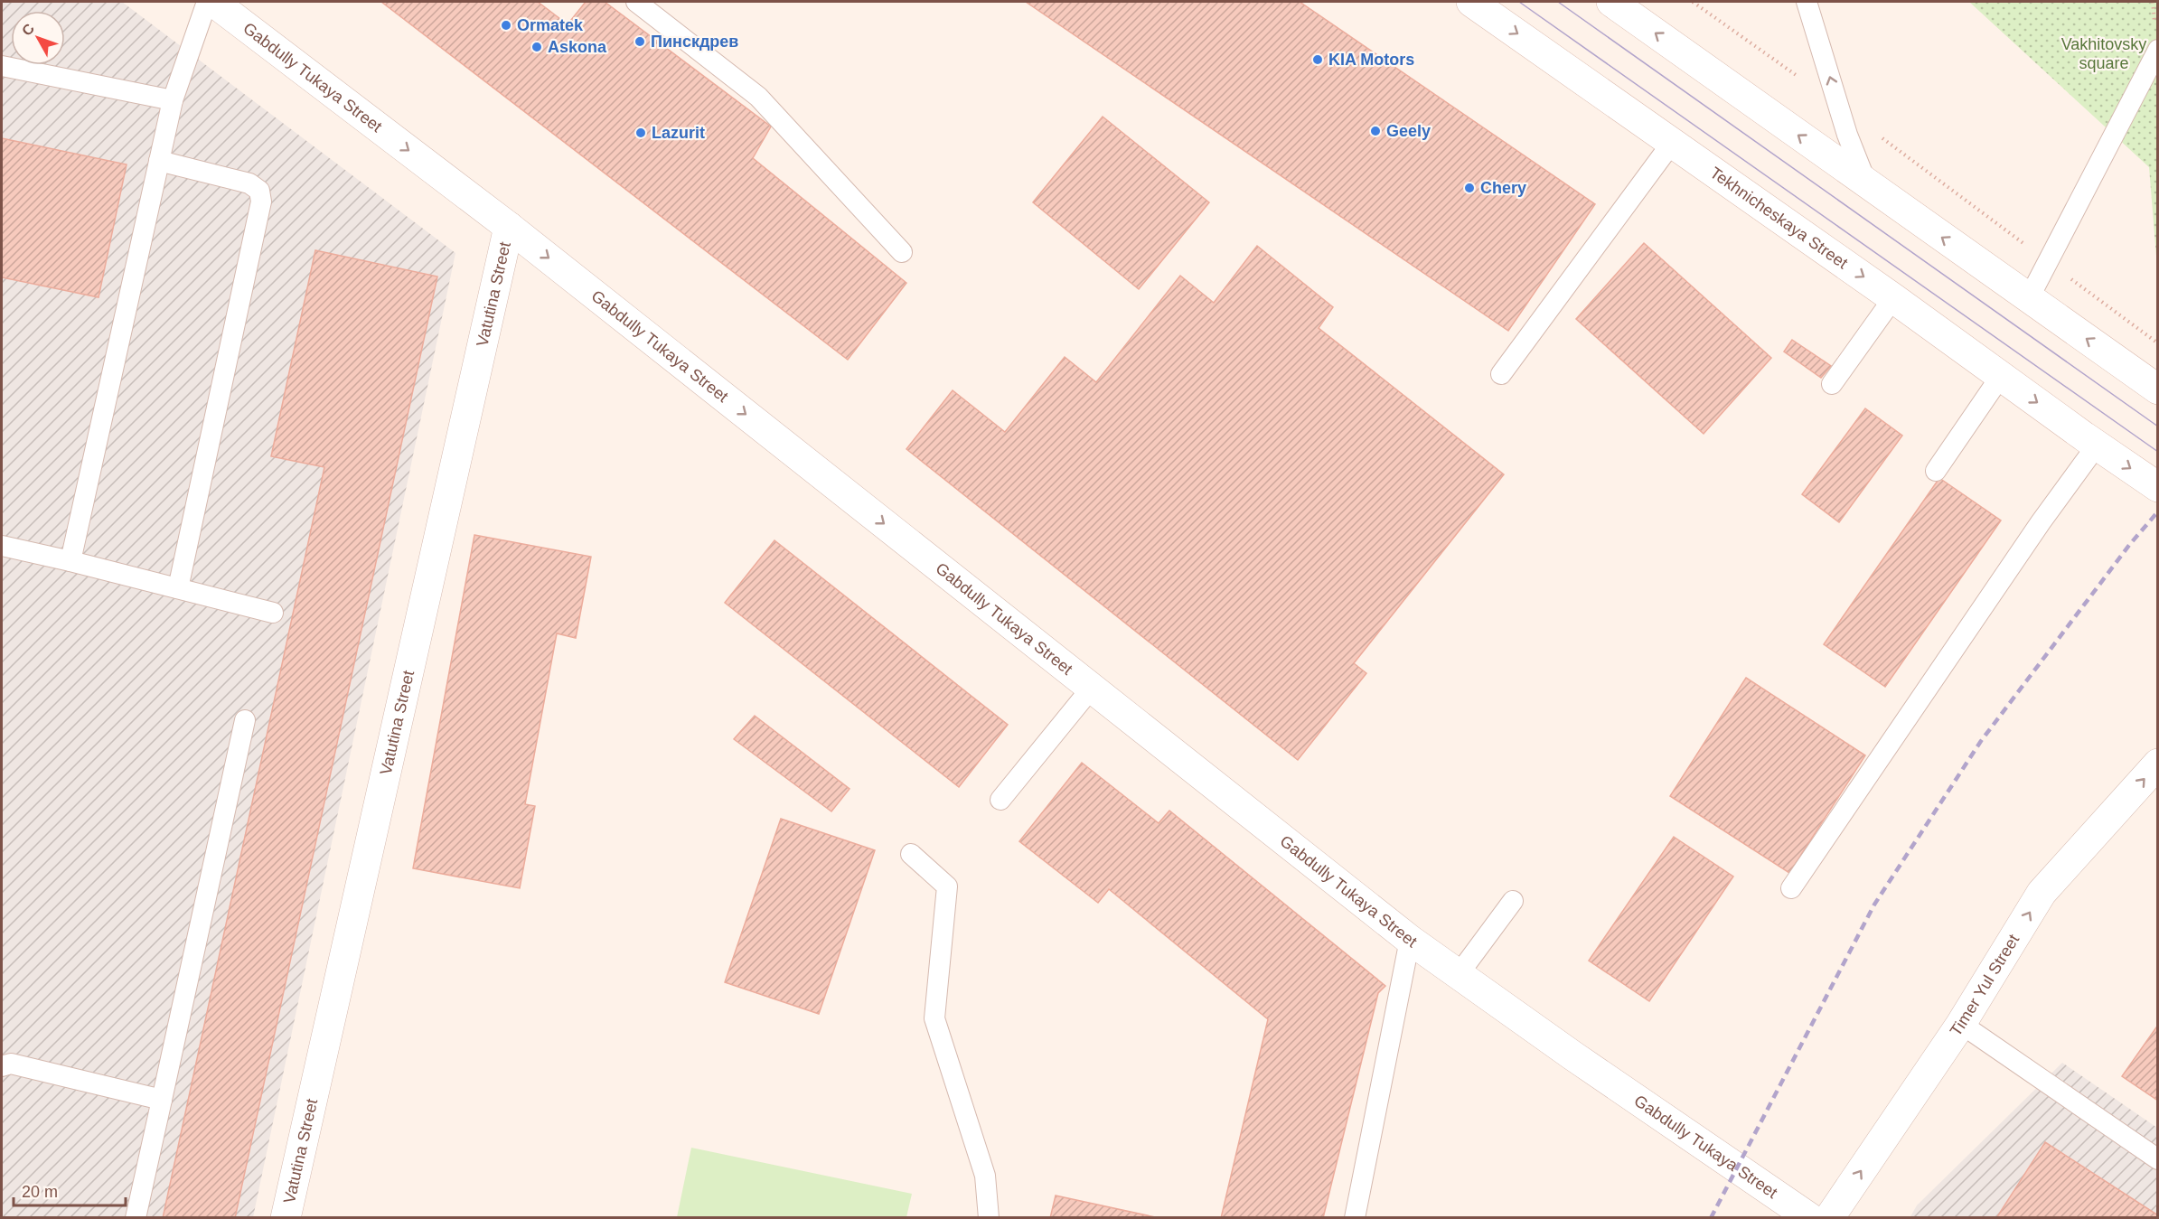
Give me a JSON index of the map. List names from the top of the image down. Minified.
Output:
{"streets":{"street":["Gabdully Tukaya Street","Tekhnicheskaya Street","Vatutina Street","Timer Yul Street"]},"crossings":[["Gabdully Tukaya Street","Vatutina Street"]],"one_way":["Gabdully Tukaya Street","Timer Yul Street"],"parks":["Vakhitovsky square"],"places":["Ormatek","Пинскдрев","Askona","KIA Motors","Geely","Lazurit","Chery"],"scale_bar":"20 m","north":"top left"}
